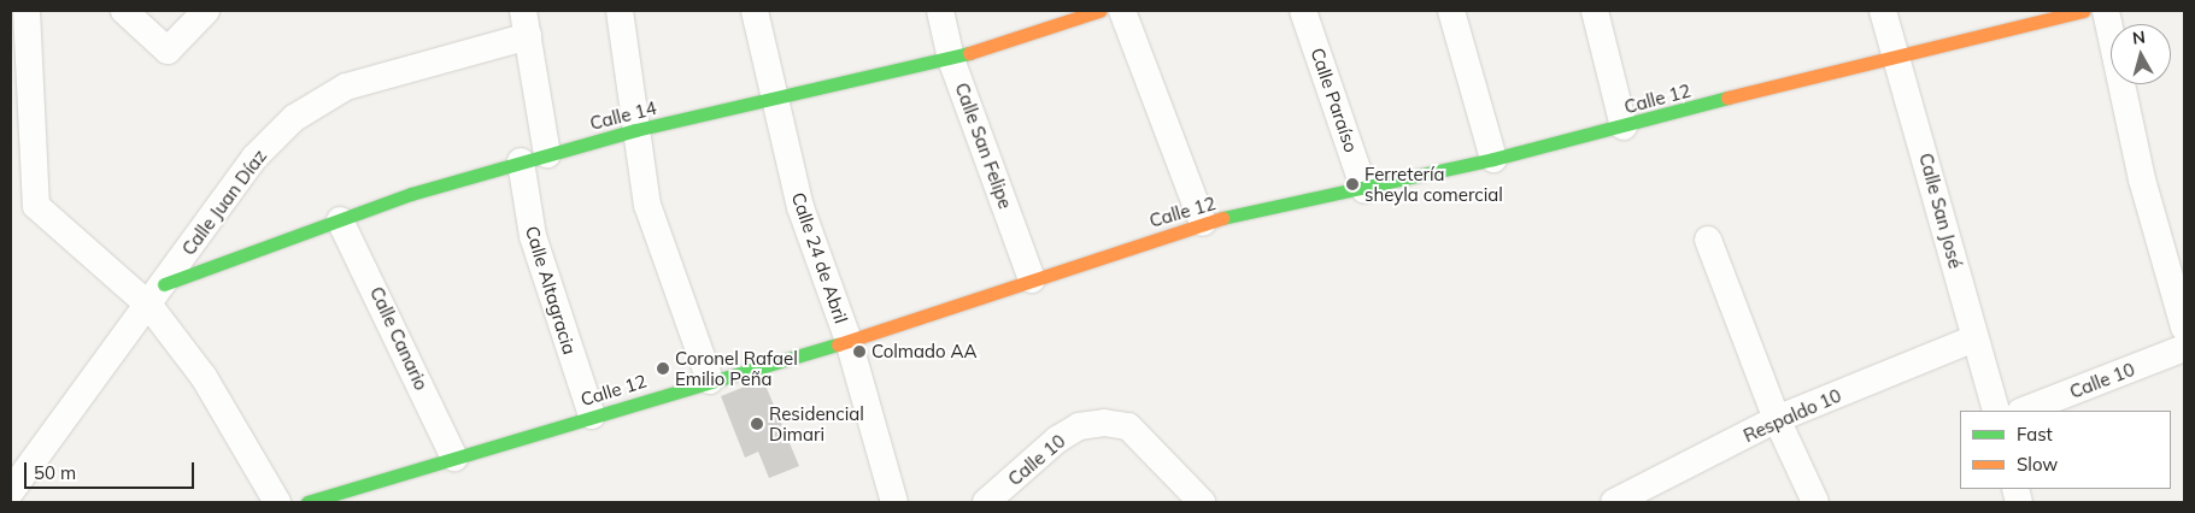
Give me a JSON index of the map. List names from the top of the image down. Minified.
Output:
{"streets":{"main road":["Calle 12","Calle 14"],"street":["Calle Paraíso","Calle San Felipe","Calle Juan Díaz","Calle San José","Calle 24 de Abril","Calle Altagracia","Calle Canario","Calle 10","Respaldo 10"]},"crossings":[["Calle 12","Calle Paraíso"],["Calle 12","Calle San Felipe"],["Calle 12","Calle San José"],["Calle 12","Calle 24 de Abril"],["Calle 12","Calle Altagracia"],["Calle 12","Calle Canario"],["Calle 14","Calle San Felipe"],["Calle 14","Calle Juan Díaz"],["Calle 14","Calle 24 de Abril"],["Calle 14","Calle Altagracia"],["Calle 14","Calle Canario"],["Calle San José","Respaldo 10"]],"places":["Ferretería sheyla comercial","Colmado AA","Coronel Rafael Emilio Peña","Residencial Dimari"],"legend":["Fast","Slow"],"scale_bar":"50 m","north":"top"}
